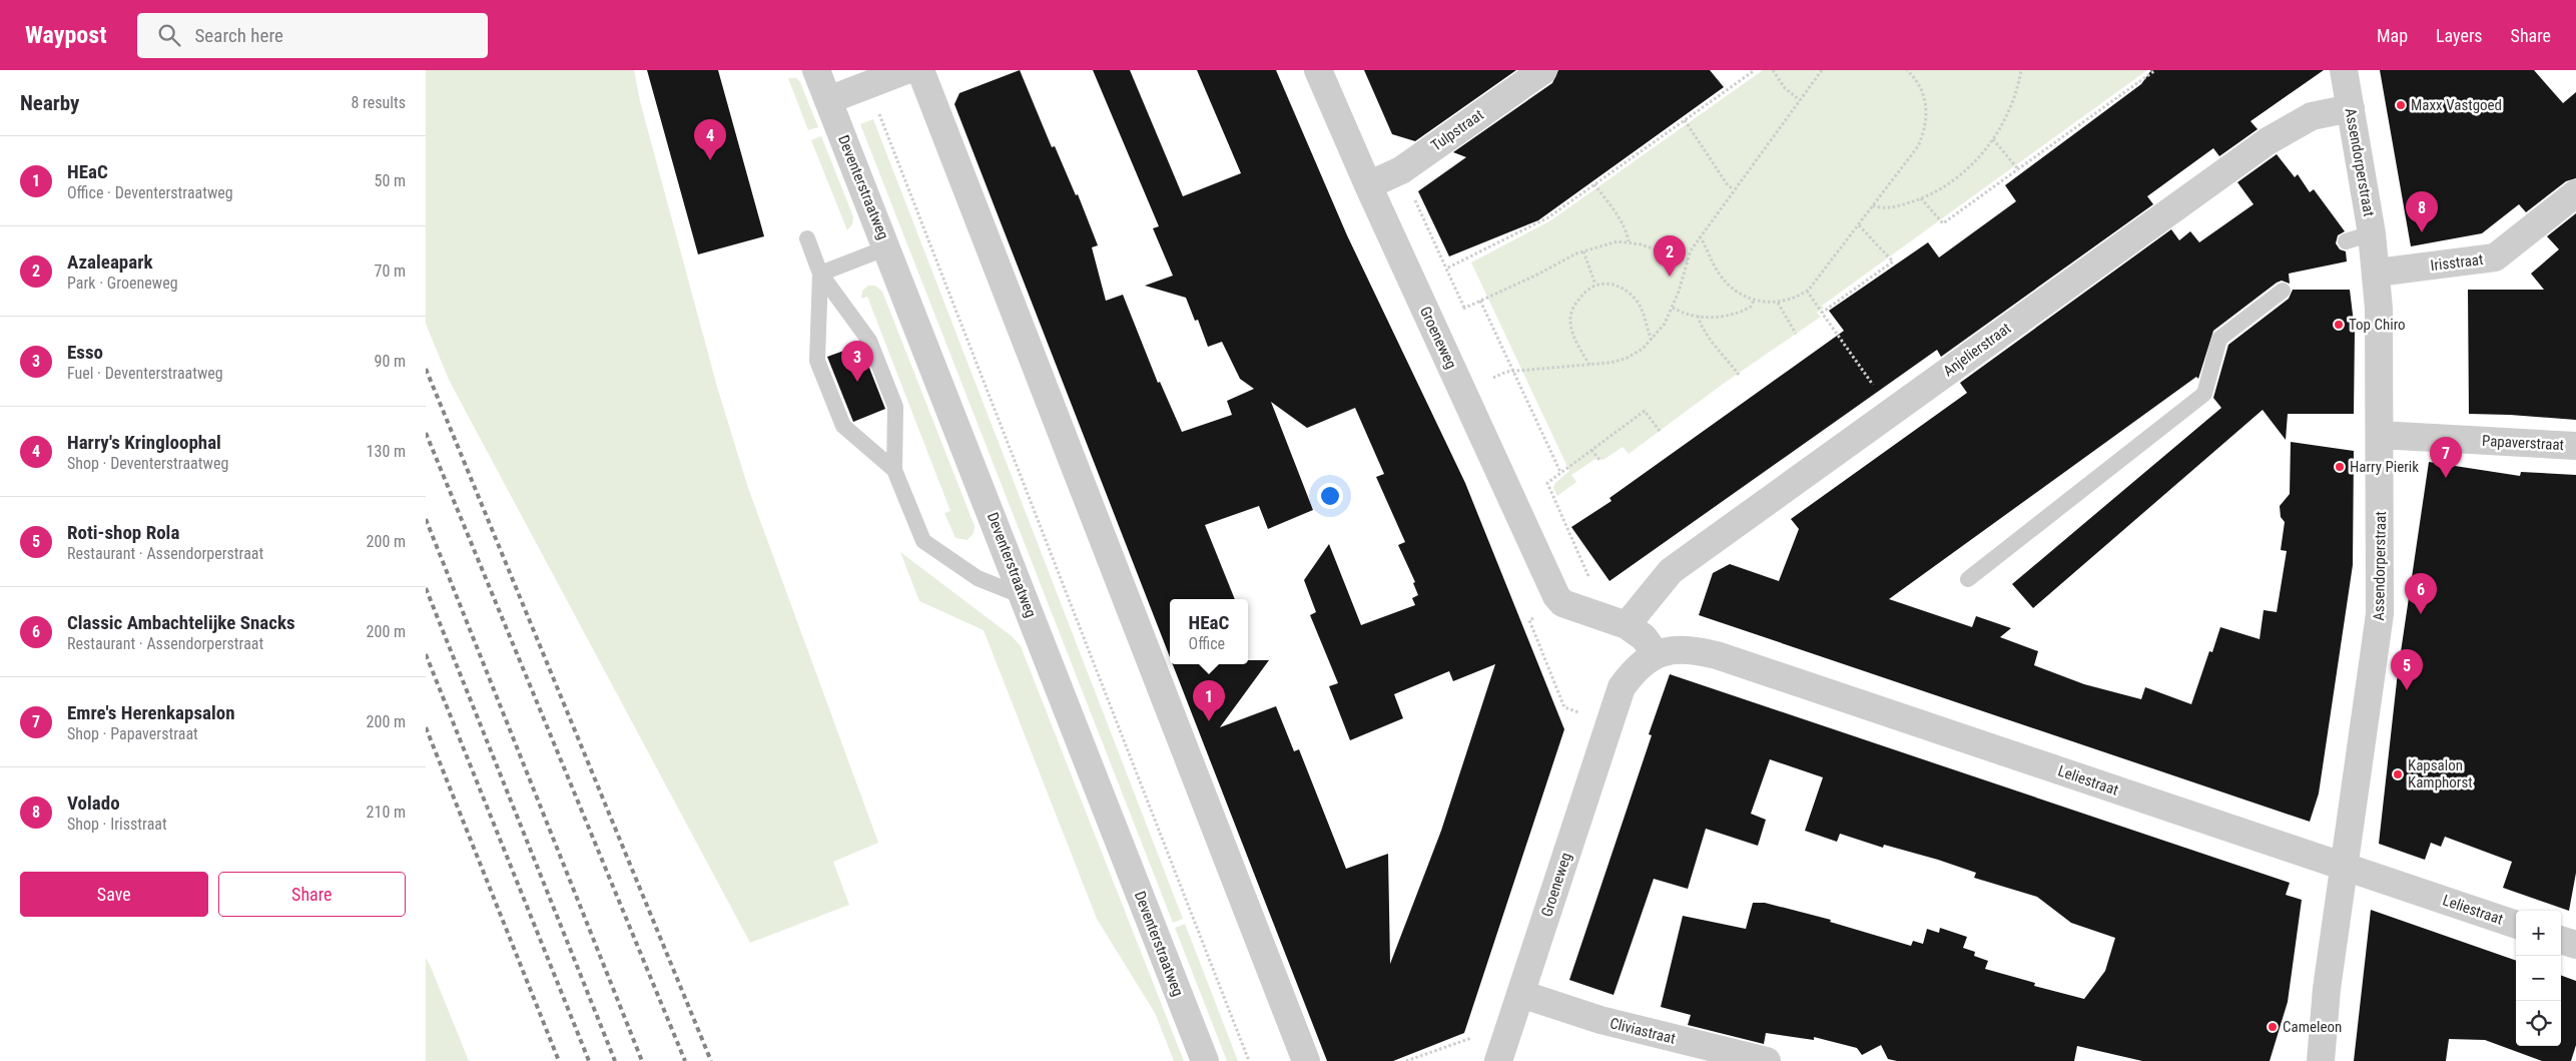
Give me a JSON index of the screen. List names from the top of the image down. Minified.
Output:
{"streets":{"street":["Tulpstraat","Assendorperstraat","Deventerstraatweg","Irisstraat","Groeneweg","Anjelierstraat","Papaverstraat","Leliestraat","Cliviastraat"]},"crossings":[["Tulpstraat","Groeneweg"],["Assendorperstraat","Irisstraat"],["Assendorperstraat","Anjelierstraat"],["Assendorperstraat","Papaverstraat"],["Assendorperstraat","Leliestraat"],["Groeneweg","Leliestraat"],["Groeneweg","Cliviastraat"]],"places":["Maxx Vastgoed","Top Chiro","Harry Pierik","Kapsalon Kamphorst","Cameleon"],"page":{"header":"Waypost","search":"Search here","nav":["Map","Layers","Share"],"heading":["Nearby","8 results"],"pins":["4","8","2","3","7","6","5","1"],"list":[{"mark":"1","name":"HEaC","note":"Office · Deventerstraatweg","value":"50 m"},{"mark":"2","name":"Azaleapark","note":"Park · Groeneweg","value":"70 m"},{"mark":"3","name":"Esso","note":"Fuel · Deventerstraatweg","value":"90 m"},{"mark":"4","name":"Harry's Kringloophal","note":"Shop · Deventerstraatweg","value":"130 m"},{"mark":"5","name":"Roti-shop Rola","note":"Restaurant · Assendorperstraat","value":"200 m"},{"mark":"6","name":"Classic Ambachtelijke Snacks","note":"Restaurant · Assendorperstraat","value":"200 m"},{"mark":"7","name":"Emre's Herenkapsalon","note":"Shop · Papaverstraat","value":"200 m"},{"mark":"8","name":"Volado","note":"Shop · Irisstraat","value":"210 m"}],"popup":["HEaC","Office"],"buttons":["Save","Share"],"map_buttons":["+","−"]}}
